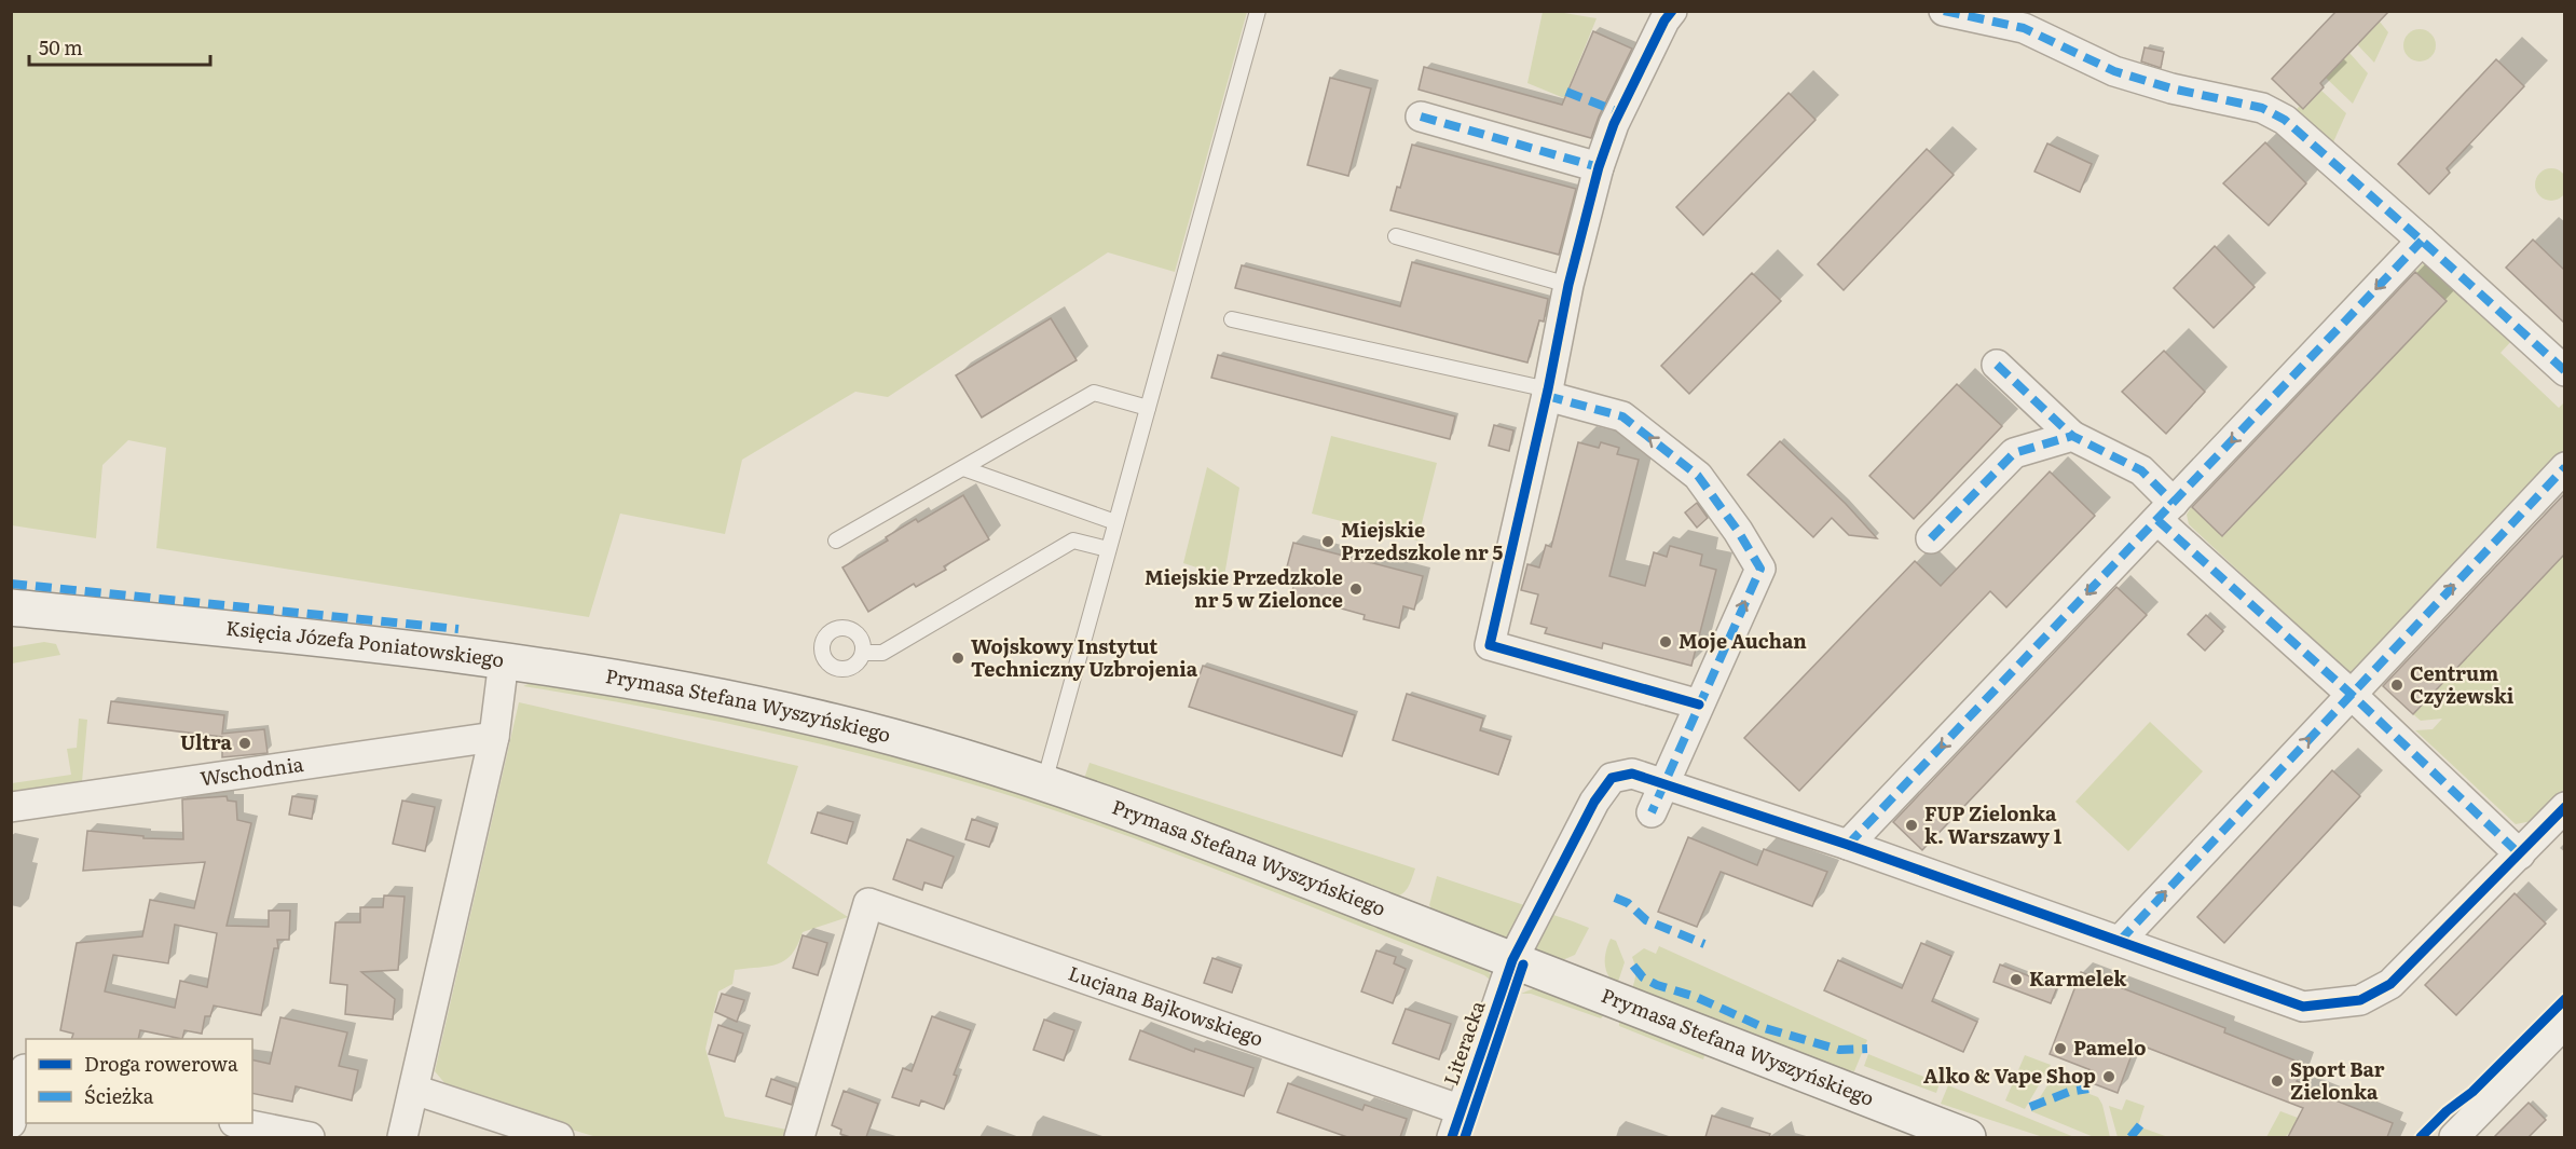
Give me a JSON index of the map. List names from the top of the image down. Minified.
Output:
{"streets":{"main road":["Księcia Józefa Poniatowskiego","Prymasa Stefana Wyszyńskiego"],"street":["Wschodnia","Lucjana Bajkowskiego","Literacka"]},"crossings":[["Księcia Józefa Poniatowskiego","Prymasa Stefana Wyszyńskiego"],["Księcia Józefa Poniatowskiego","Wschodnia"],["Prymasa Stefana Wyszyńskiego","Literacka"],["Lucjana Bajkowskiego","Literacka"]],"places":["Miejskie Przedszkole nr 5","Miejskie Przedzkole nr 5 w Zielonce","Moje Auchan","Wojskowy Instytut Techniczny Uzbrojenia","Centrum Czyżewski","Ultra","FUP Zielonka k. Warszawy 1","Karmelek","Pamelo","Alko & Vape Shop","Sport Bar Zielonka"],"legend":["Droga rowerowa","Ścieżka"],"scale_bar":"50 m"}
